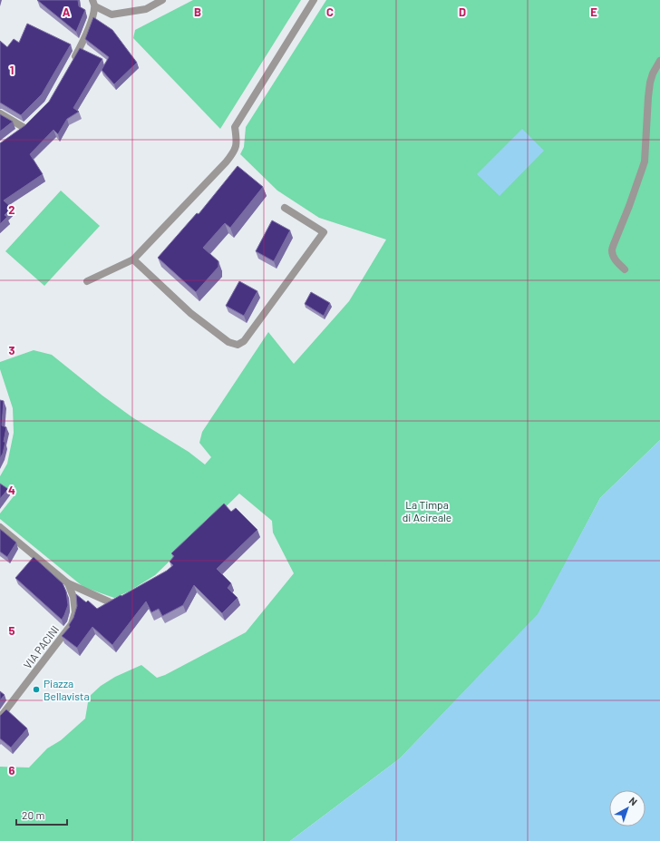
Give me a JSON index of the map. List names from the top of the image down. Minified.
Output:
{"streets":{"street":["VIA PACINI"]},"parks":["La Timpa di Acireale"],"places":["Piazza Bellavista"],"scale_bar":"20 m","north":"top right","grid":{"columns":["A","B","C","D","E"],"rows":["1","2","3","4","5","6"]}}
